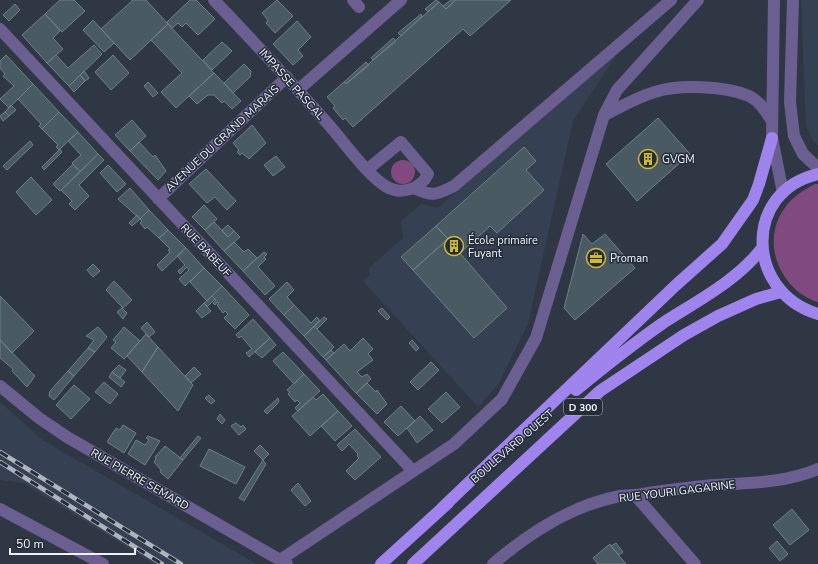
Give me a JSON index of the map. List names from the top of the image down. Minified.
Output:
{"streets":{"main road":["D 300","BOULEVARD OUEST"],"street":["IMPASSE PASCAL","AVENUE DU GRAND MARAIS","RUE BABEUF","RUE PIERRE SEMARD","RUE YOURI GAGARINE"]},"crossings":[["IMPASSE PASCAL","AVENUE DU GRAND MARAIS"],["AVENUE DU GRAND MARAIS","RUE BABEUF"]],"places":{"building":["GVGM","École primaire Fuyant"],"office":["Proman"]},"scale_bar":"50 m"}
